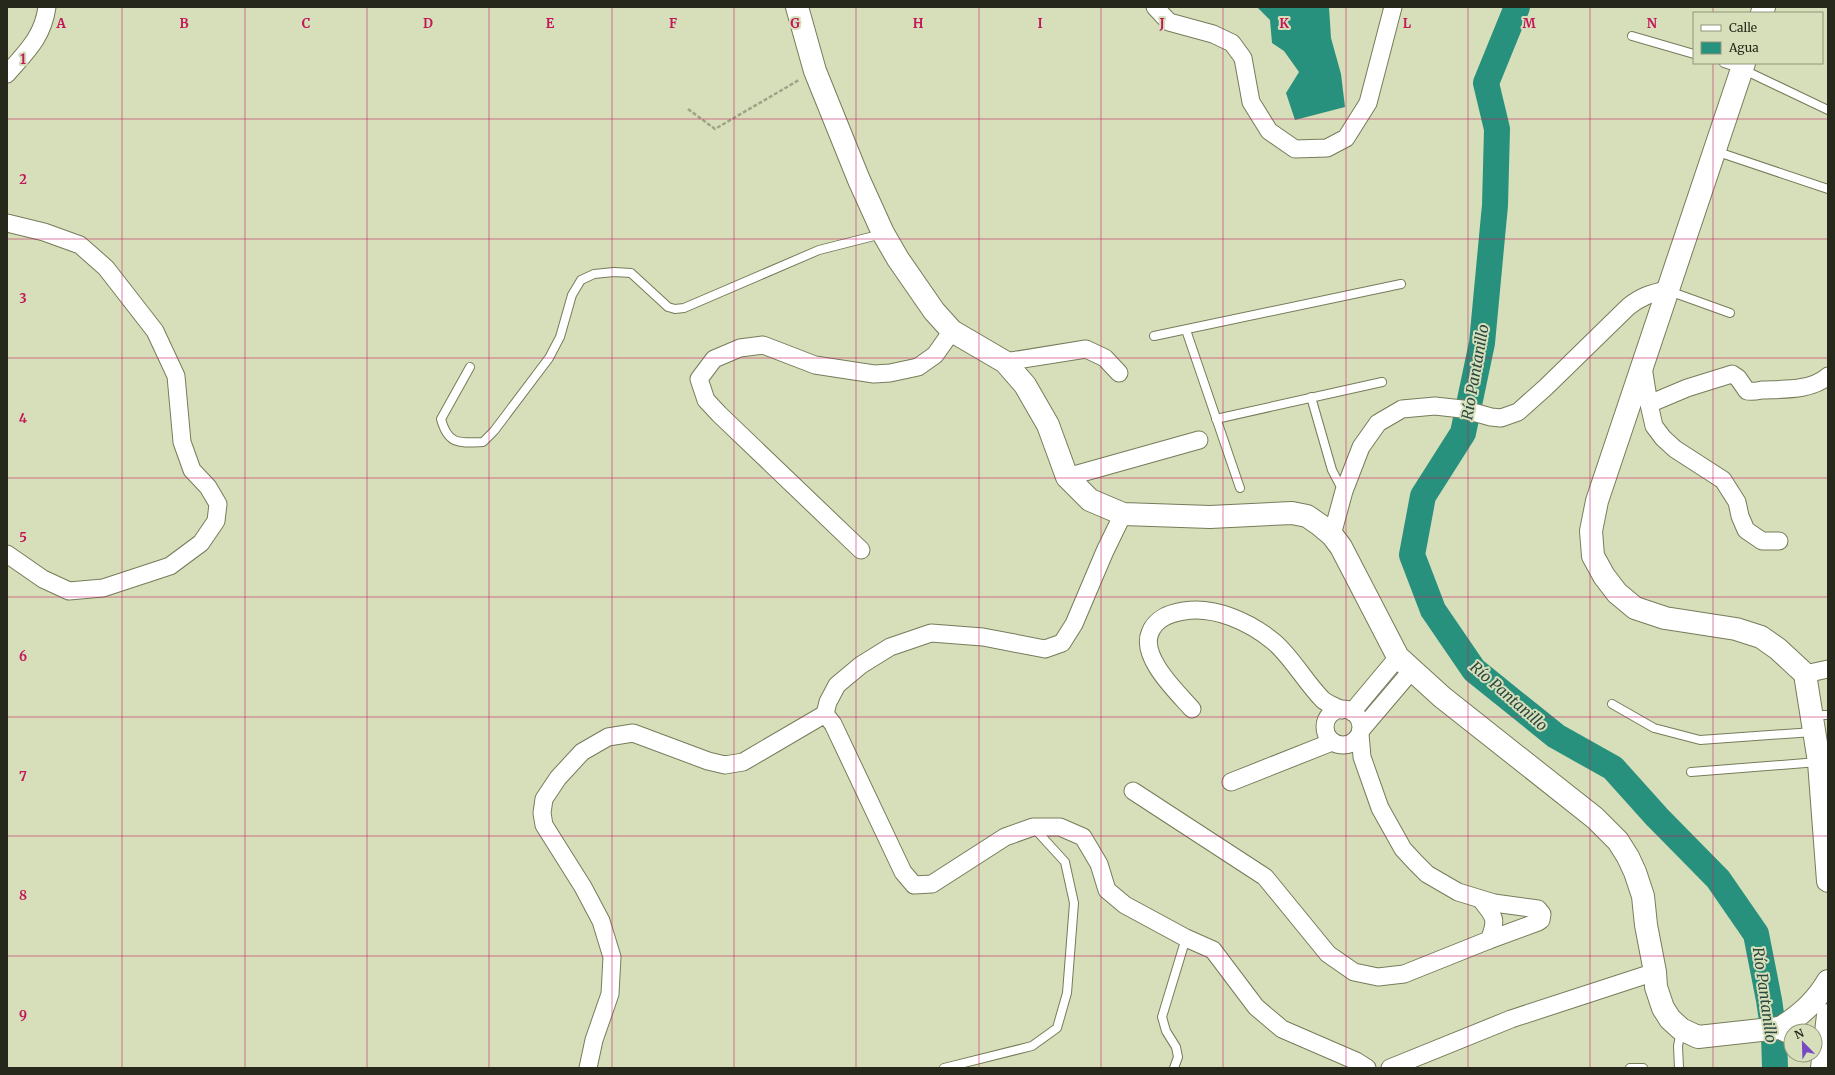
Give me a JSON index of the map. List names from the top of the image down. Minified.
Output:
{"water":["Río Pantanillo"],"legend":["Calle","Agua"],"north":"top left","grid":{"columns":["A","B","C","D","E","F","G","H","I","J","K","L","M","N"],"rows":["1","2","3","4","5","6","7","8","9"]}}
